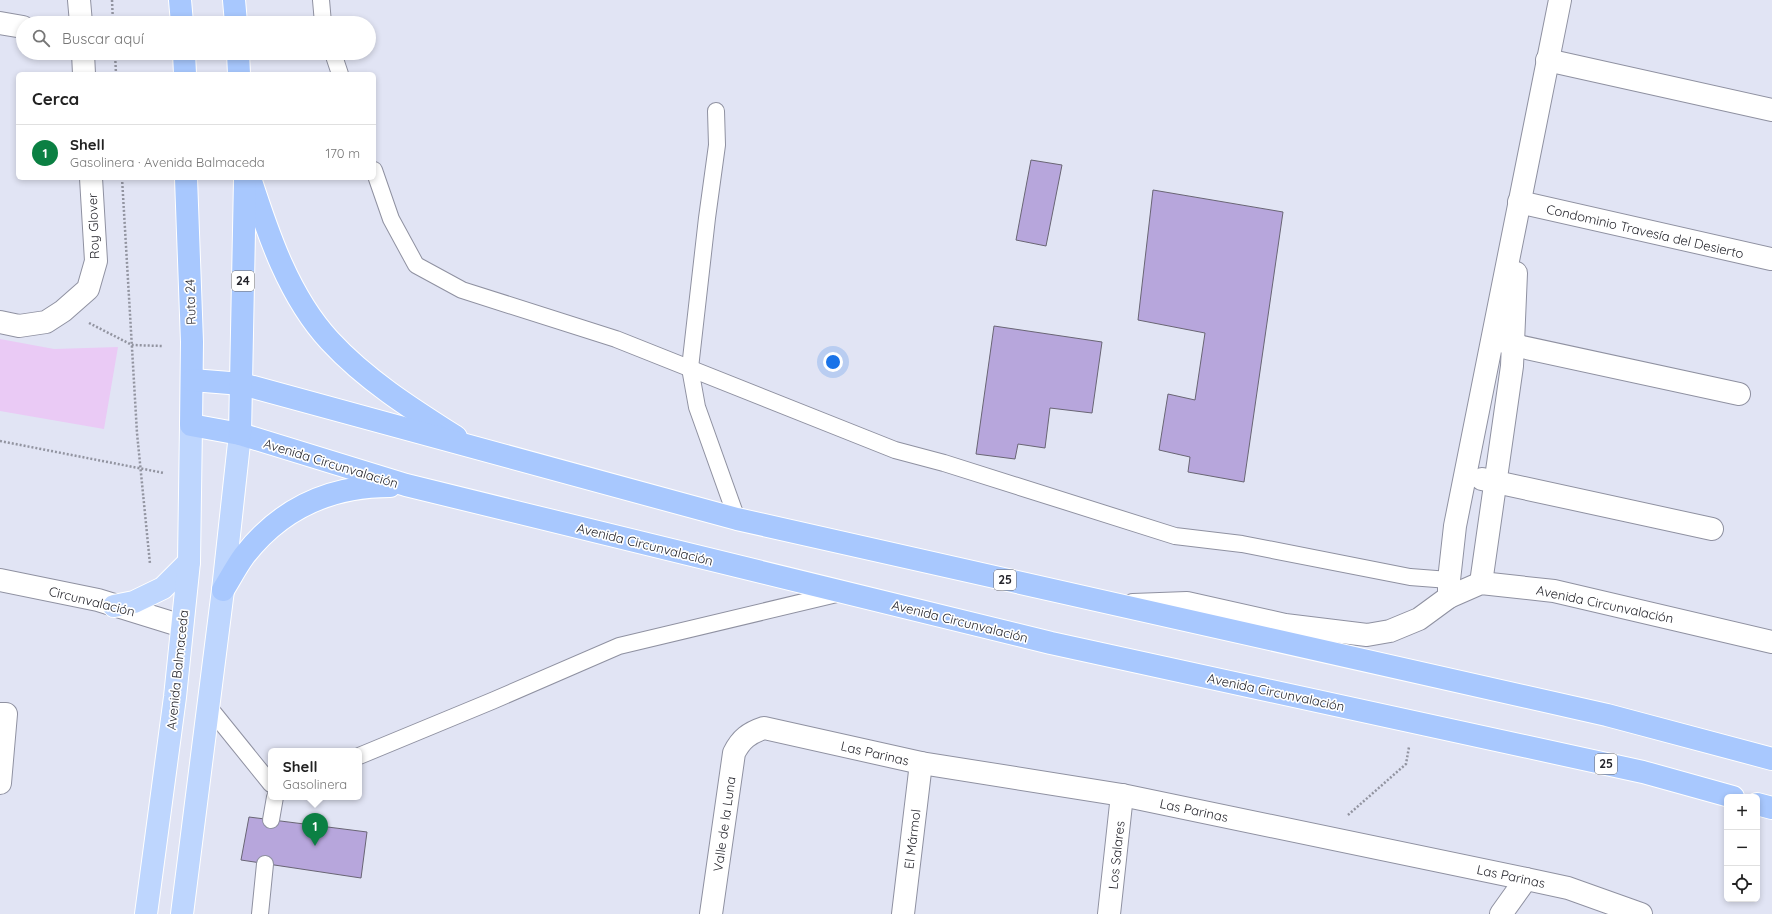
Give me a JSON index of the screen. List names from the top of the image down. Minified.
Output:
{"streets":{"highway":["24","Ruta 24","Avenida Circunvalación","25"],"main road":["Avenida Balmaceda"],"street":["Roy Glover","Condominio Travesía del Desierto","Circunvalación","Las Parinas","Valle de la Luna","El Mármol","Los Salares"]},"crossings":[["24","Avenida Circunvalación"],["Ruta 24","Avenida Circunvalación"],["Ruta 24","Avenida Balmaceda"],["Avenida Circunvalación","Avenida Balmaceda"],["Circunvalación","Avenida Balmaceda"],["Las Parinas","Valle de la Luna"],["Las Parinas","El Mármol"],["Las Parinas","Los Salares"]],"page":{"search":"Buscar aquí","heading":"Cerca","list":[{"mark":"1","name":"Shell","note":"Gasolinera · Avenida Balmaceda","value":"170 m"}],"popup":["Shell","Gasolinera"],"map_buttons":["+","−"],"pins":"1"}}
